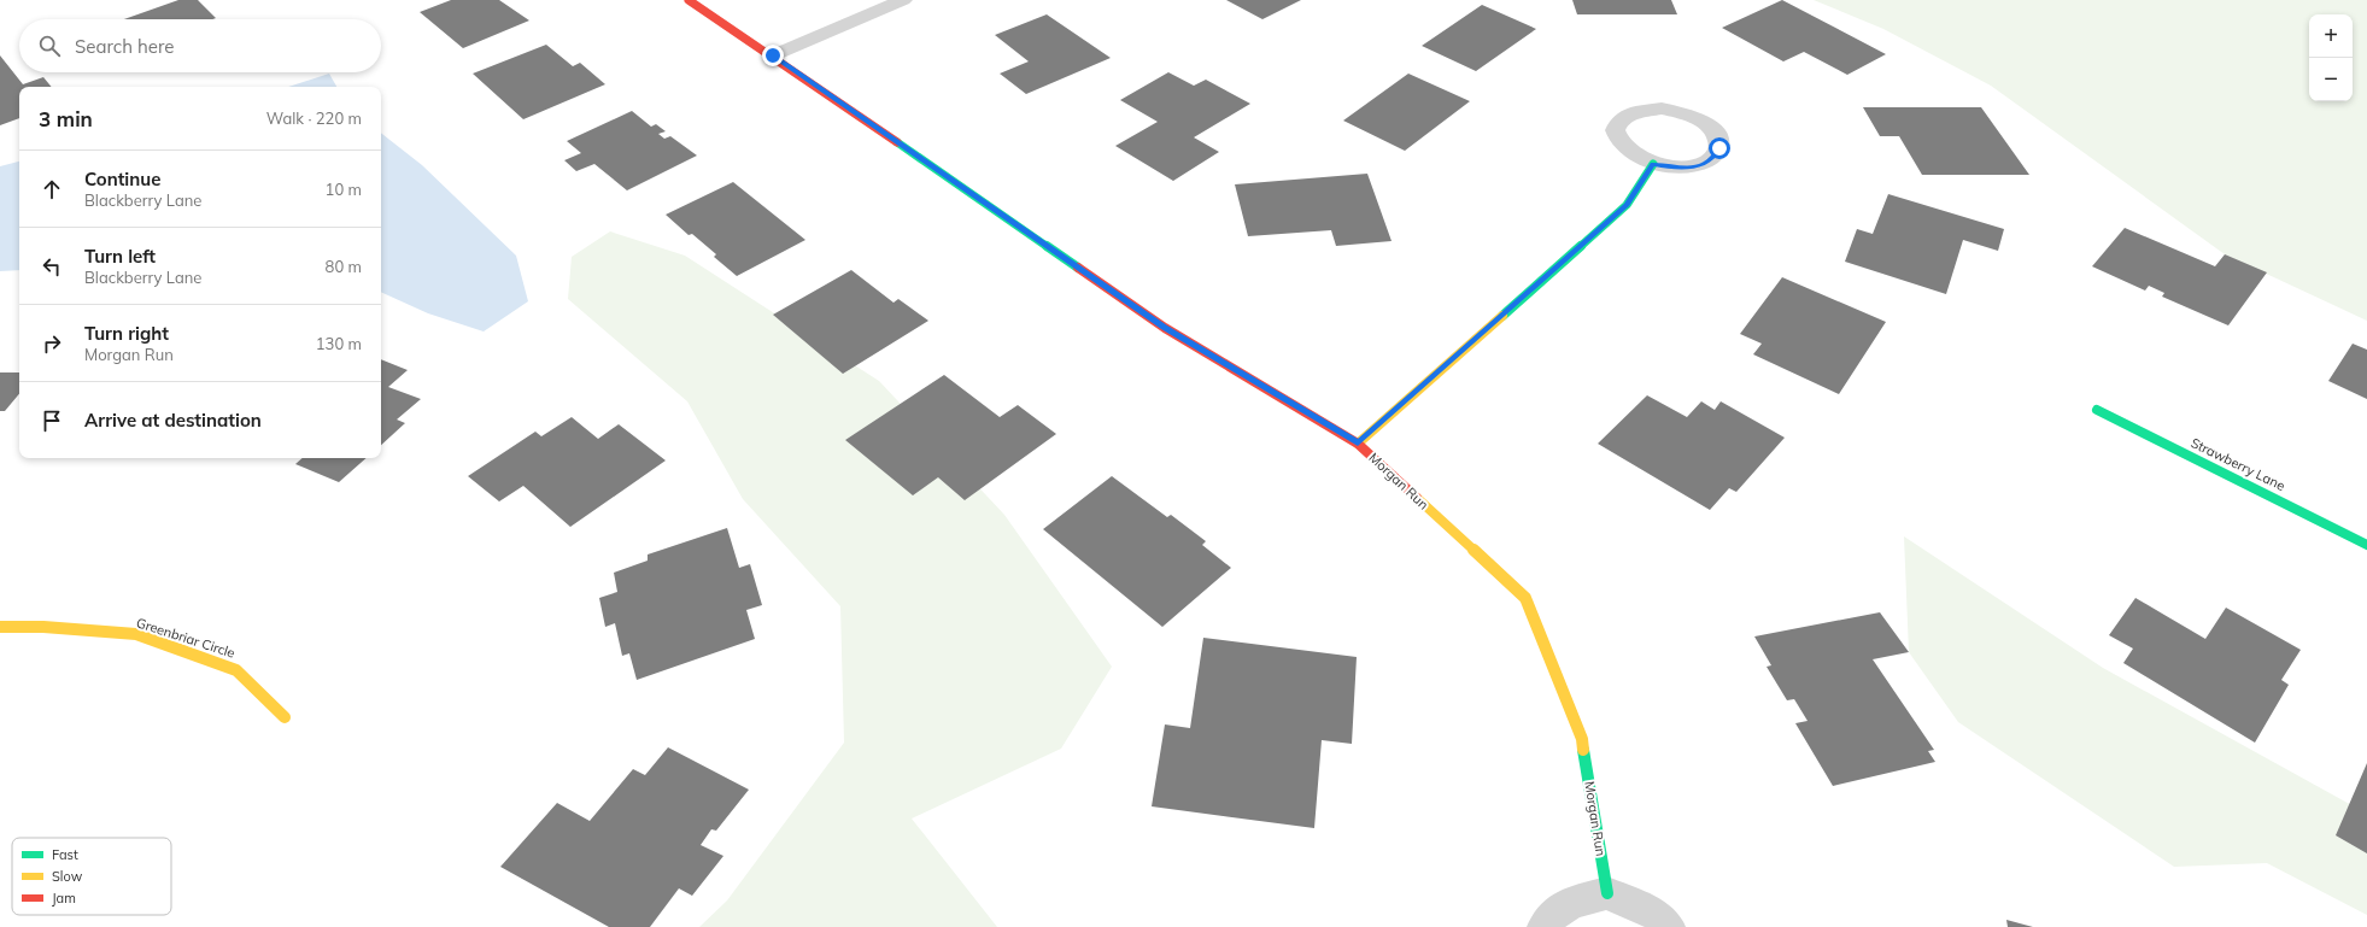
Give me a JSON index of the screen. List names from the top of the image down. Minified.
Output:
{"streets":{"street":["Strawberry Lane","Morgan Run","Greenbriar Circle"]},"legend":["Fast","Slow","Jam"],"page":{"map_buttons":["+","−"],"search":"Search here","heading":["3 min","Walk · 220 m"],"list":[["Continue","Blackberry Lane","10 m"],["Turn left","Blackberry Lane","80 m"],["Turn right","Morgan Run","130 m"],"Arrive at destination"]}}
